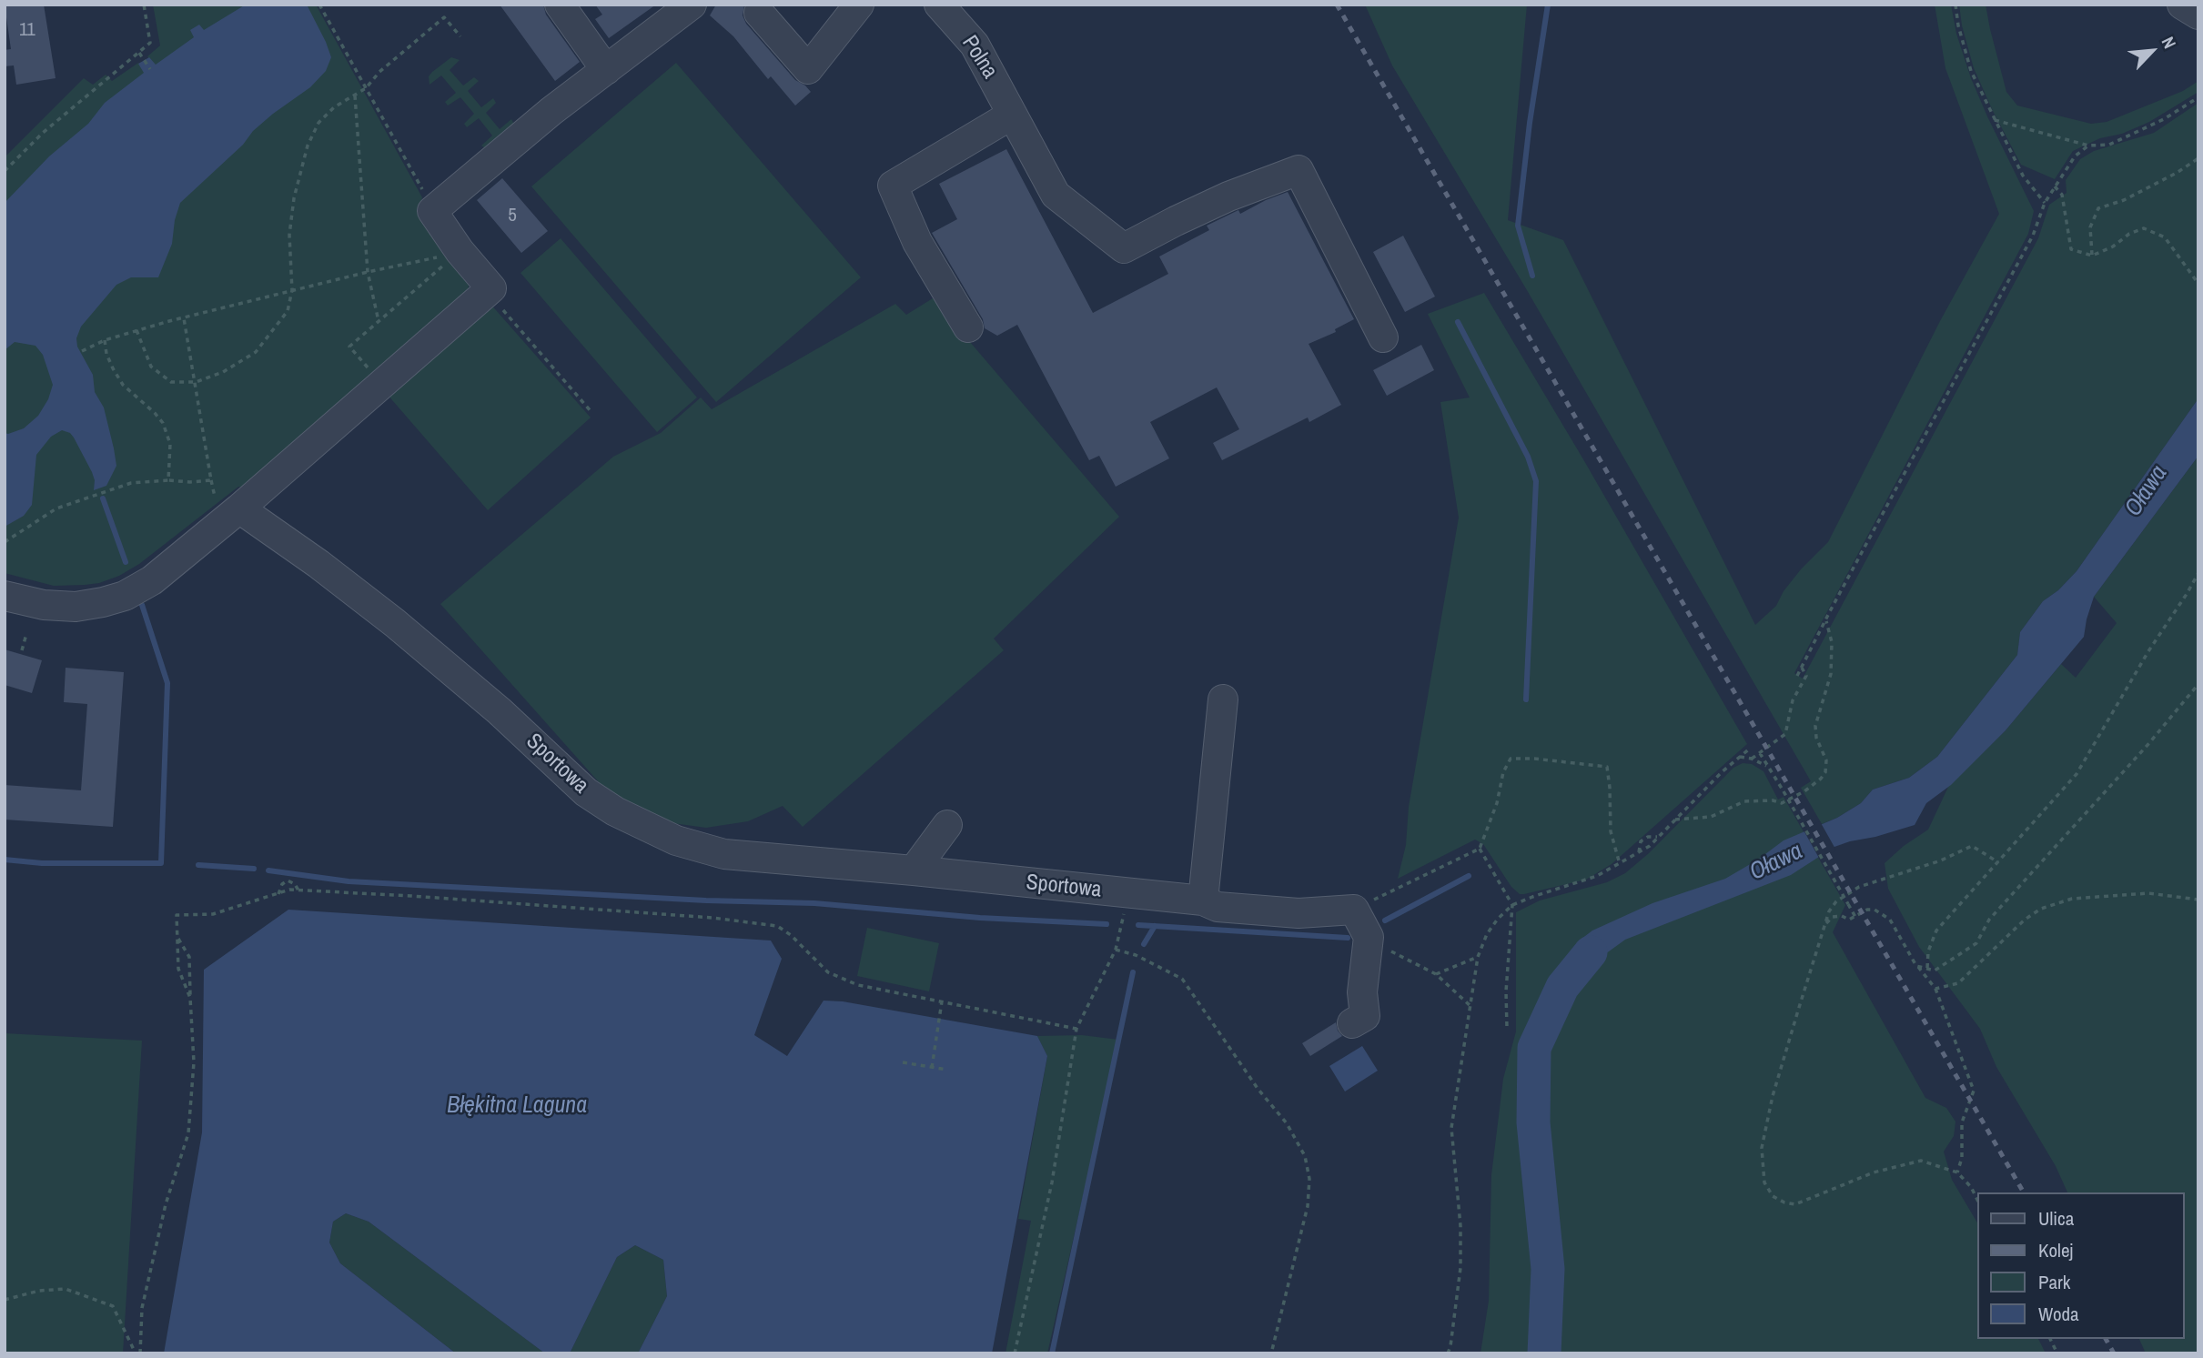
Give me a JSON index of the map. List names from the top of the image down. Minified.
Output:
{"streets":{"street":["Polna","Sportowa"]},"water":["Oława","Błękitna Laguna"],"house_numbers":["11","5"],"legend":["Ulica","Kolej","Park","Woda"],"north":"top right"}
